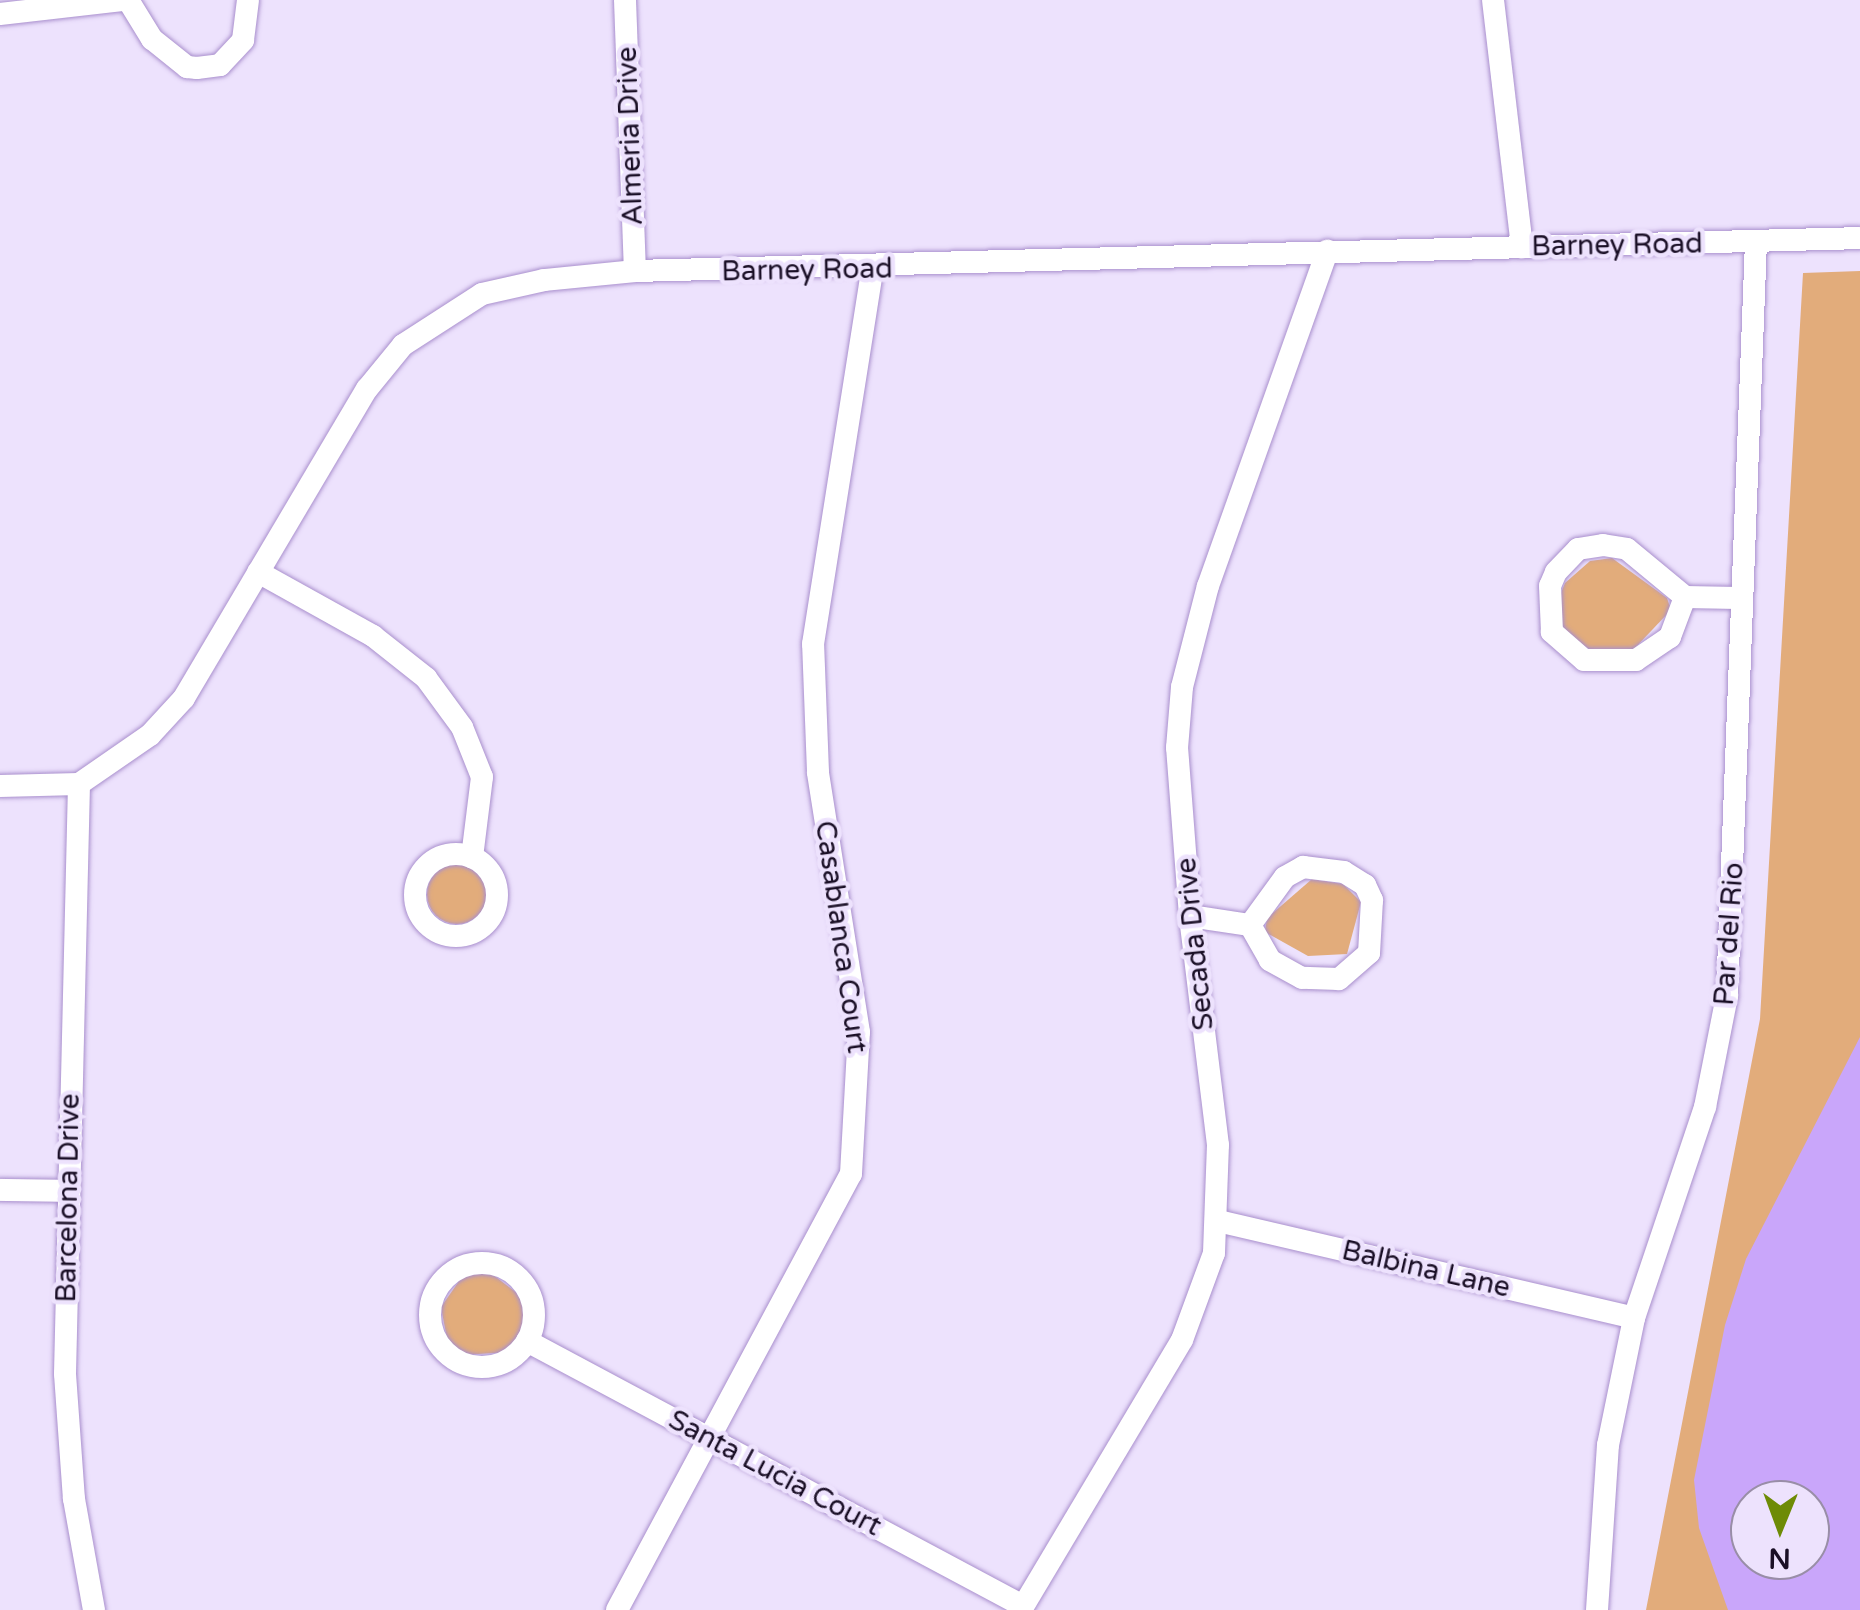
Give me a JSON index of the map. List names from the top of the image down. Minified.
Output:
{"streets":{"street":["Almeria Drive","Barney Road","Par del Rio","Casablanca Court","Secada Drive","Barcelona Drive","Balbina Lane","Santa Lucia Court"]},"crossings":[["Almeria Drive","Barney Road"],["Barney Road","Par del Rio"],["Barney Road","Casablanca Court"],["Barney Road","Secada Drive"],["Barney Road","Barcelona Drive"],["Par del Rio","Balbina Lane"],["Casablanca Court","Santa Lucia Court"],["Secada Drive","Balbina Lane"],["Secada Drive","Santa Lucia Court"]],"north":"bottom"}
